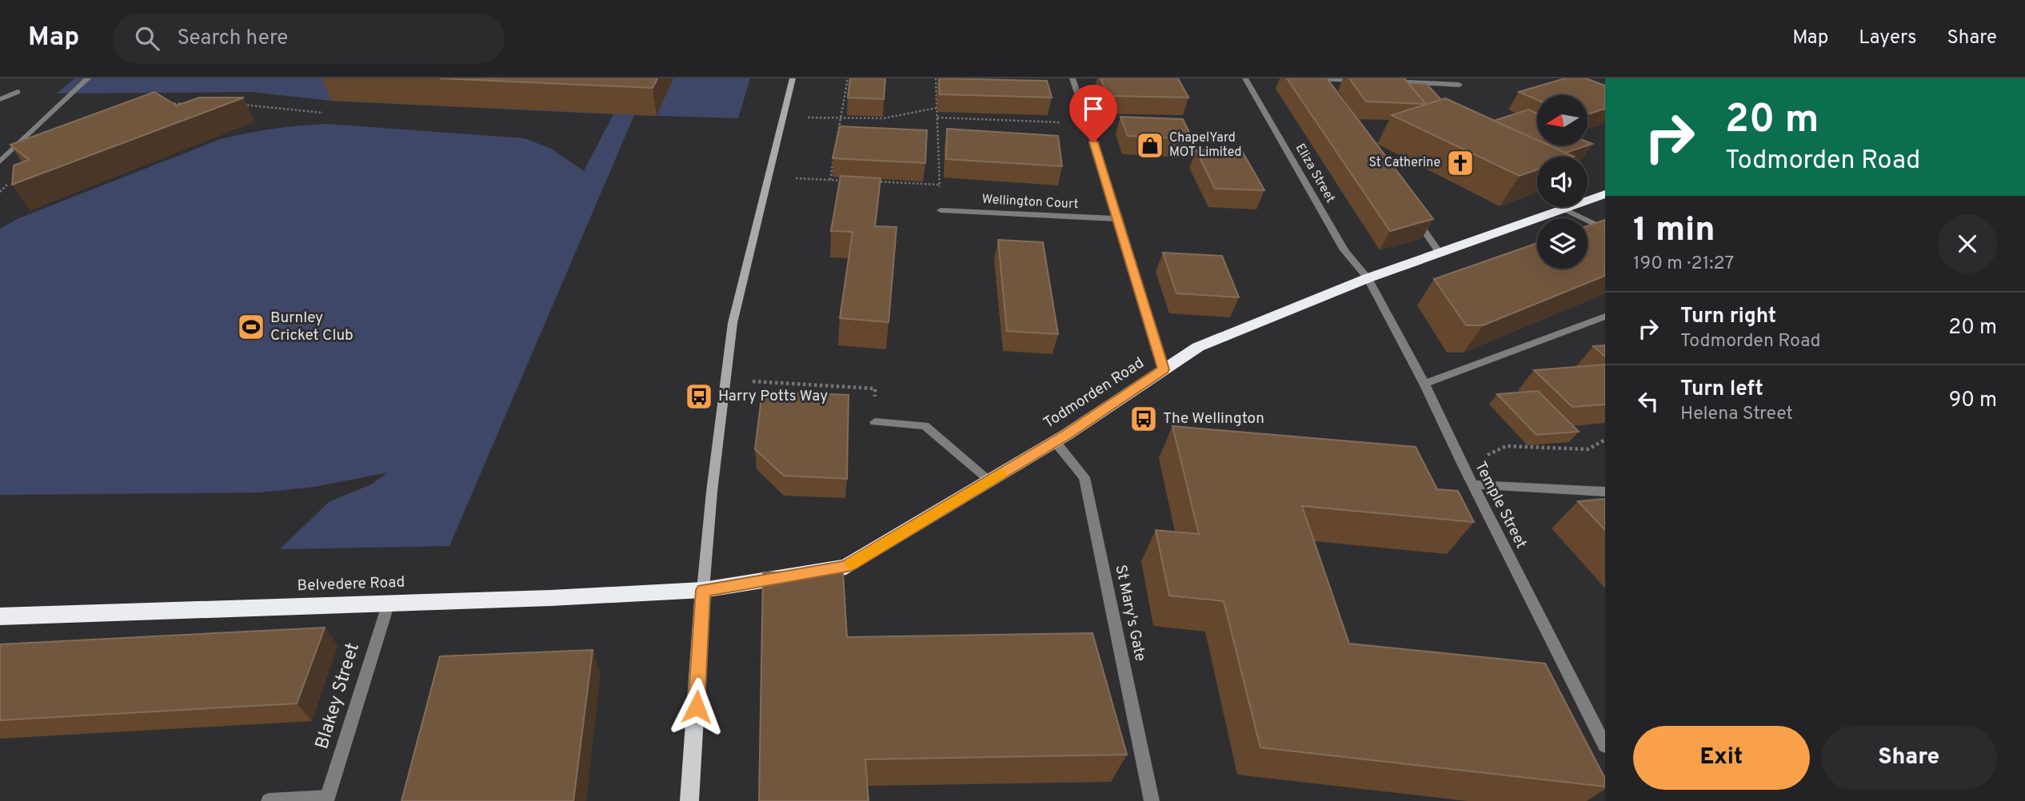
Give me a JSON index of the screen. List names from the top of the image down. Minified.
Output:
{"streets":{"highway":["Todmorden Road","Belvedere Road"],"street":["Eliza Street","Wellington Court","Temple Street","St Mary's Gate","Blakey Street"]},"crossings":[["Eliza Street","Todmorden Road"],["Eliza Street","Temple Street"],["Todmorden Road","Temple Street"],["Todmorden Road","Belvedere Road"],["Todmorden Road","St Mary's Gate"],["Belvedere Road","Blakey Street"]],"places":{"shop":["ChapelYard MOT Limited"],"church":["St Catherine"],"sports":["Burnley Cricket Club"],"bus stop":["Harry Potts Way","The Wellington"]},"north":"left","page":{"header":"Map","search":"Search here","nav":["Map","Layers","Share"],"turn":["20 m","Todmorden Road"],"heading":["1 min","190 m · 21:27"],"list":[{"name":"Turn right","note":"Todmorden Road","value":"20 m"},{"name":"Turn left","note":"Helena Street","value":"90 m"}],"buttons":["Exit","Share"]}}
